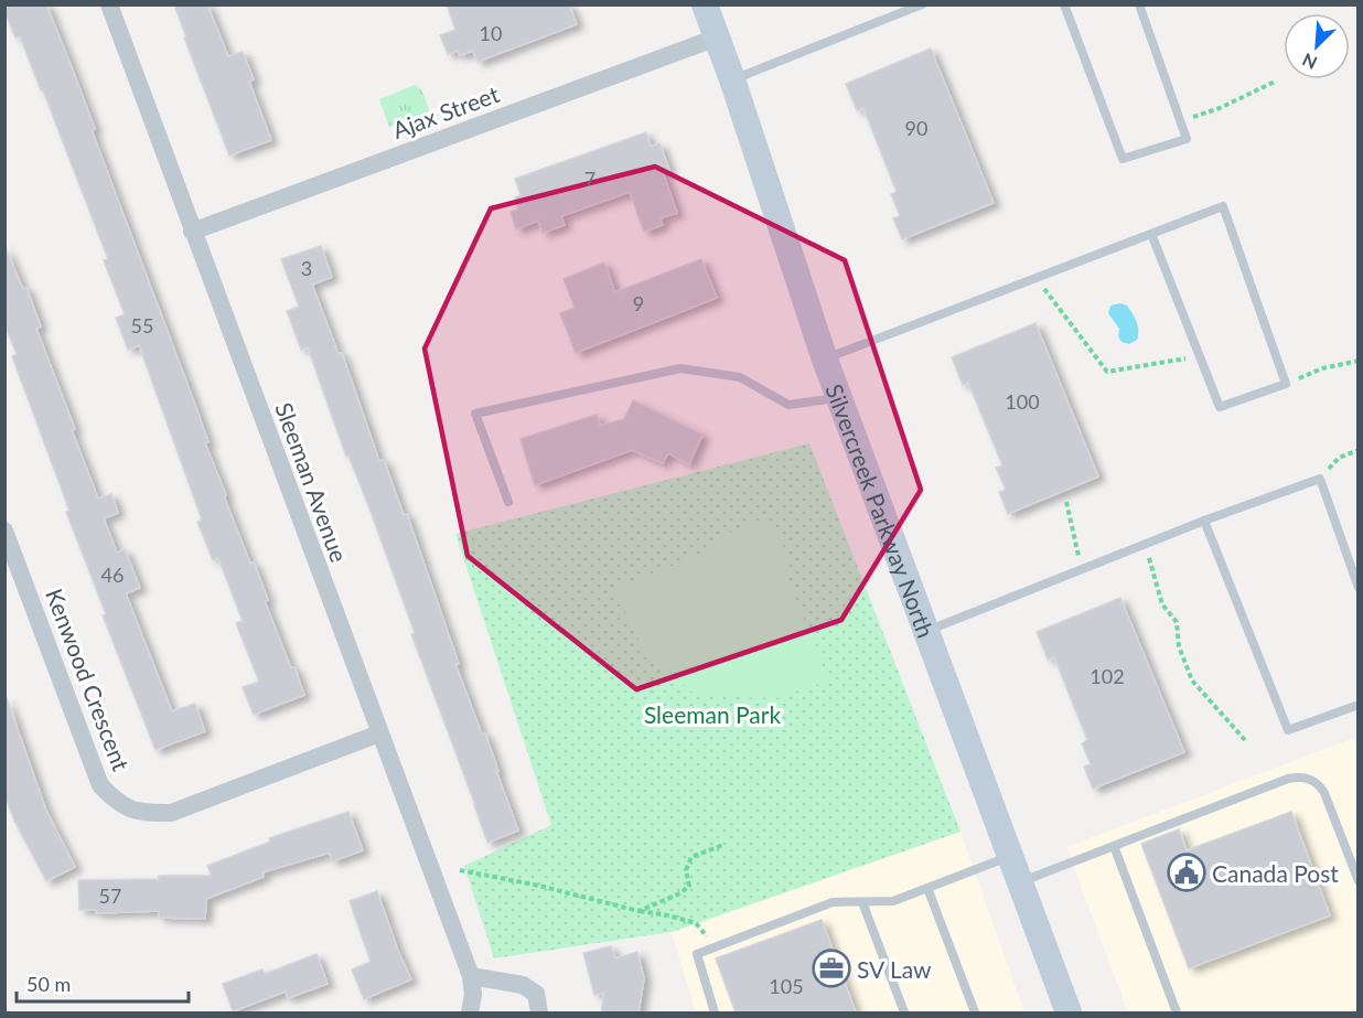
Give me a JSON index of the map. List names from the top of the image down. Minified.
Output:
{"streets":{"main road":["Silvercreek Parkway North"],"street":["Ajax Street","Sleeman Avenue","Kenwood Crescent"]},"crossings":[["Ajax Street","Sleeman Avenue"],["Ajax Street","Silvercreek Parkway North"],["Sleeman Avenue","Kenwood Crescent"]],"parks":["Sleeman Park"],"places":{"public building":["Canada Post"],"office":["SV Law"]},"house_numbers":["10","90","7","3","9","55","100","46","102","57","105"],"scale_bar":"50 m","north":"bottom left"}
